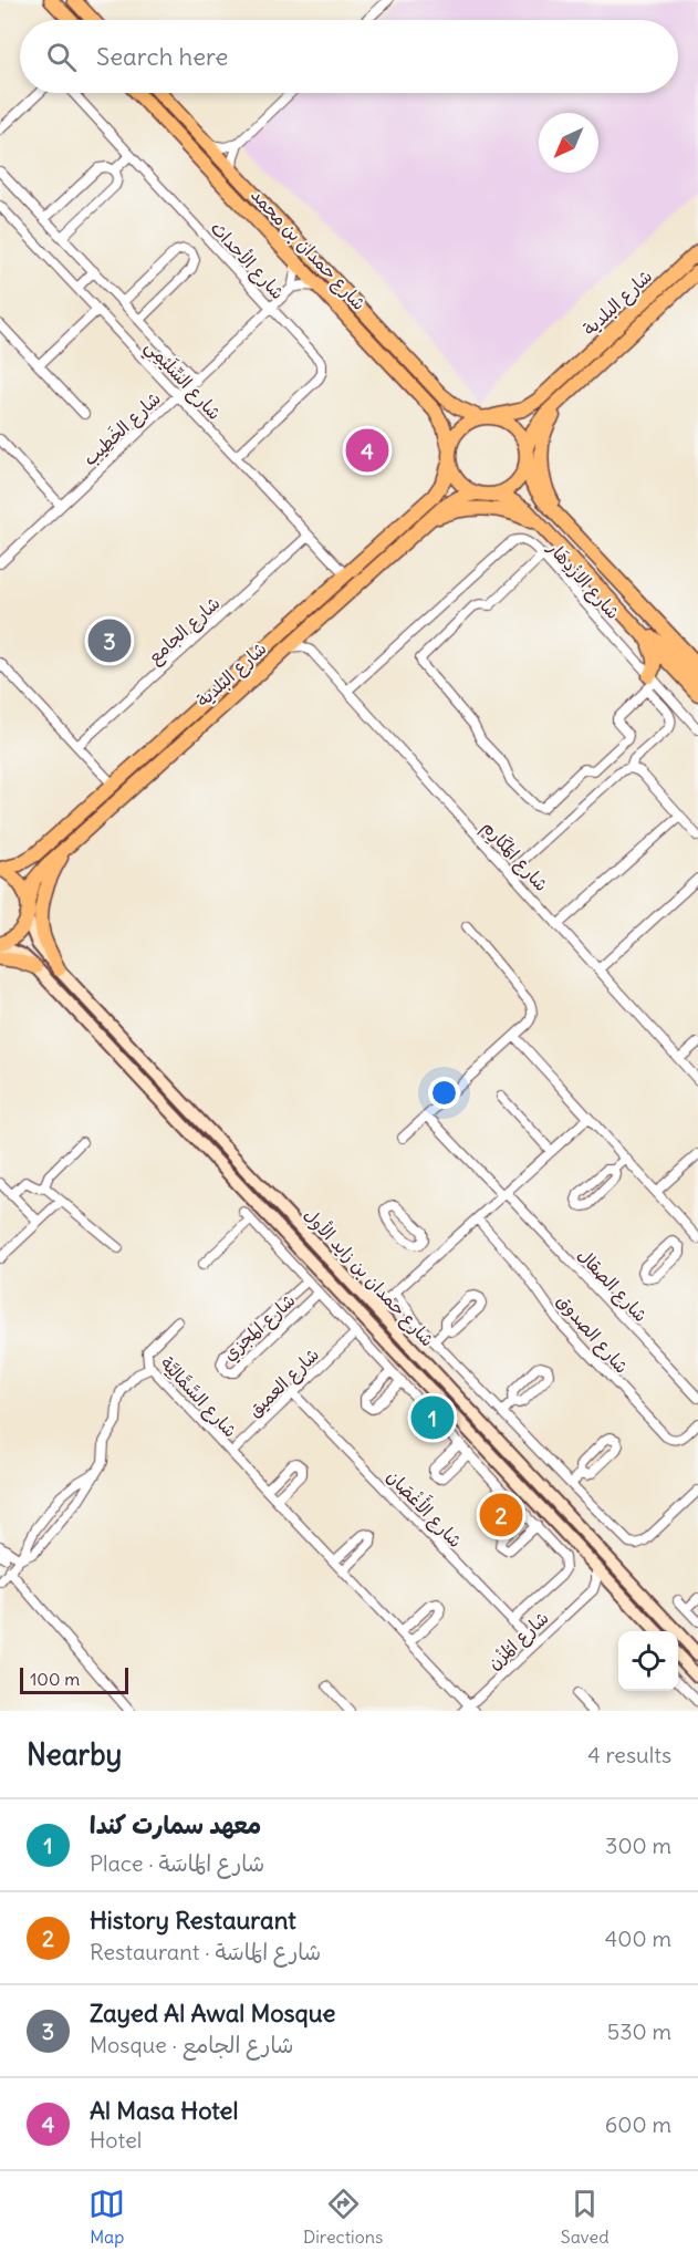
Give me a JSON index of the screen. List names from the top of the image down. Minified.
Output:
{"streets":{"main road":["شارع حمدان بن محمد","شارع البلدية","شارع حمدان بن زايد الأول"],"street":["شارع الأحداث","شارع السِّلَيْمِي","شارع الخَطِيب","شارع الازْدِهَار","شارع الجامع","شارع المَكَارِم","شارع الصقال","شارع المجزي","شارع الصدوق","شارع العميق","شارع السَّمَّالِيَّة","شارع الأَغْصَان","شارع المُزْن"]},"crossings":[["شارع حمدان بن محمد","شارع البلدية"],["شارع الأحداث","شارع السِّلَيْمِي"],["شارع الأحداث","شارع الخَطِيب"],["شارع البلدية","شارع السِّلَيْمِي"],["شارع البلدية","شارع حمدان بن زايد الأول"],["شارع السِّلَيْمِي","شارع الخَطِيب"],["شارع السِّلَيْمِي","شارع الجامع"],["شارع الازْدِهَار","شارع المَكَارِم"],["شارع العميق","شارع السَّمَّالِيَّة"],["شارع العميق","شارع الأَغْصَان"],["شارع السَّمَّالِيَّة","شارع المُزْن"],["شارع الأَغْصَان","شارع المُزْن"]],"scale_bar":"100 m","north":"bottom left","page":{"search":"Search here","pins":["4","3","1","2"],"scale":"100 m","heading":["Nearby","4 results"],"list":[{"mark":"1","name":"معهد سمارت كندا","note":"Place · شارع المَاسَة","value":"300 m"},{"mark":"2","name":"History Restaurant","note":"Restaurant · شارع المَاسَة","value":"400 m"},{"mark":"3","name":"Zayed Al Awal Mosque","note":"Mosque · شارع الجامع","value":"530 m"},{"mark":"4","name":"Al Masa Hotel","note":"Hotel","value":"600 m"}],"nav":["Map","Directions","Saved"]}}
